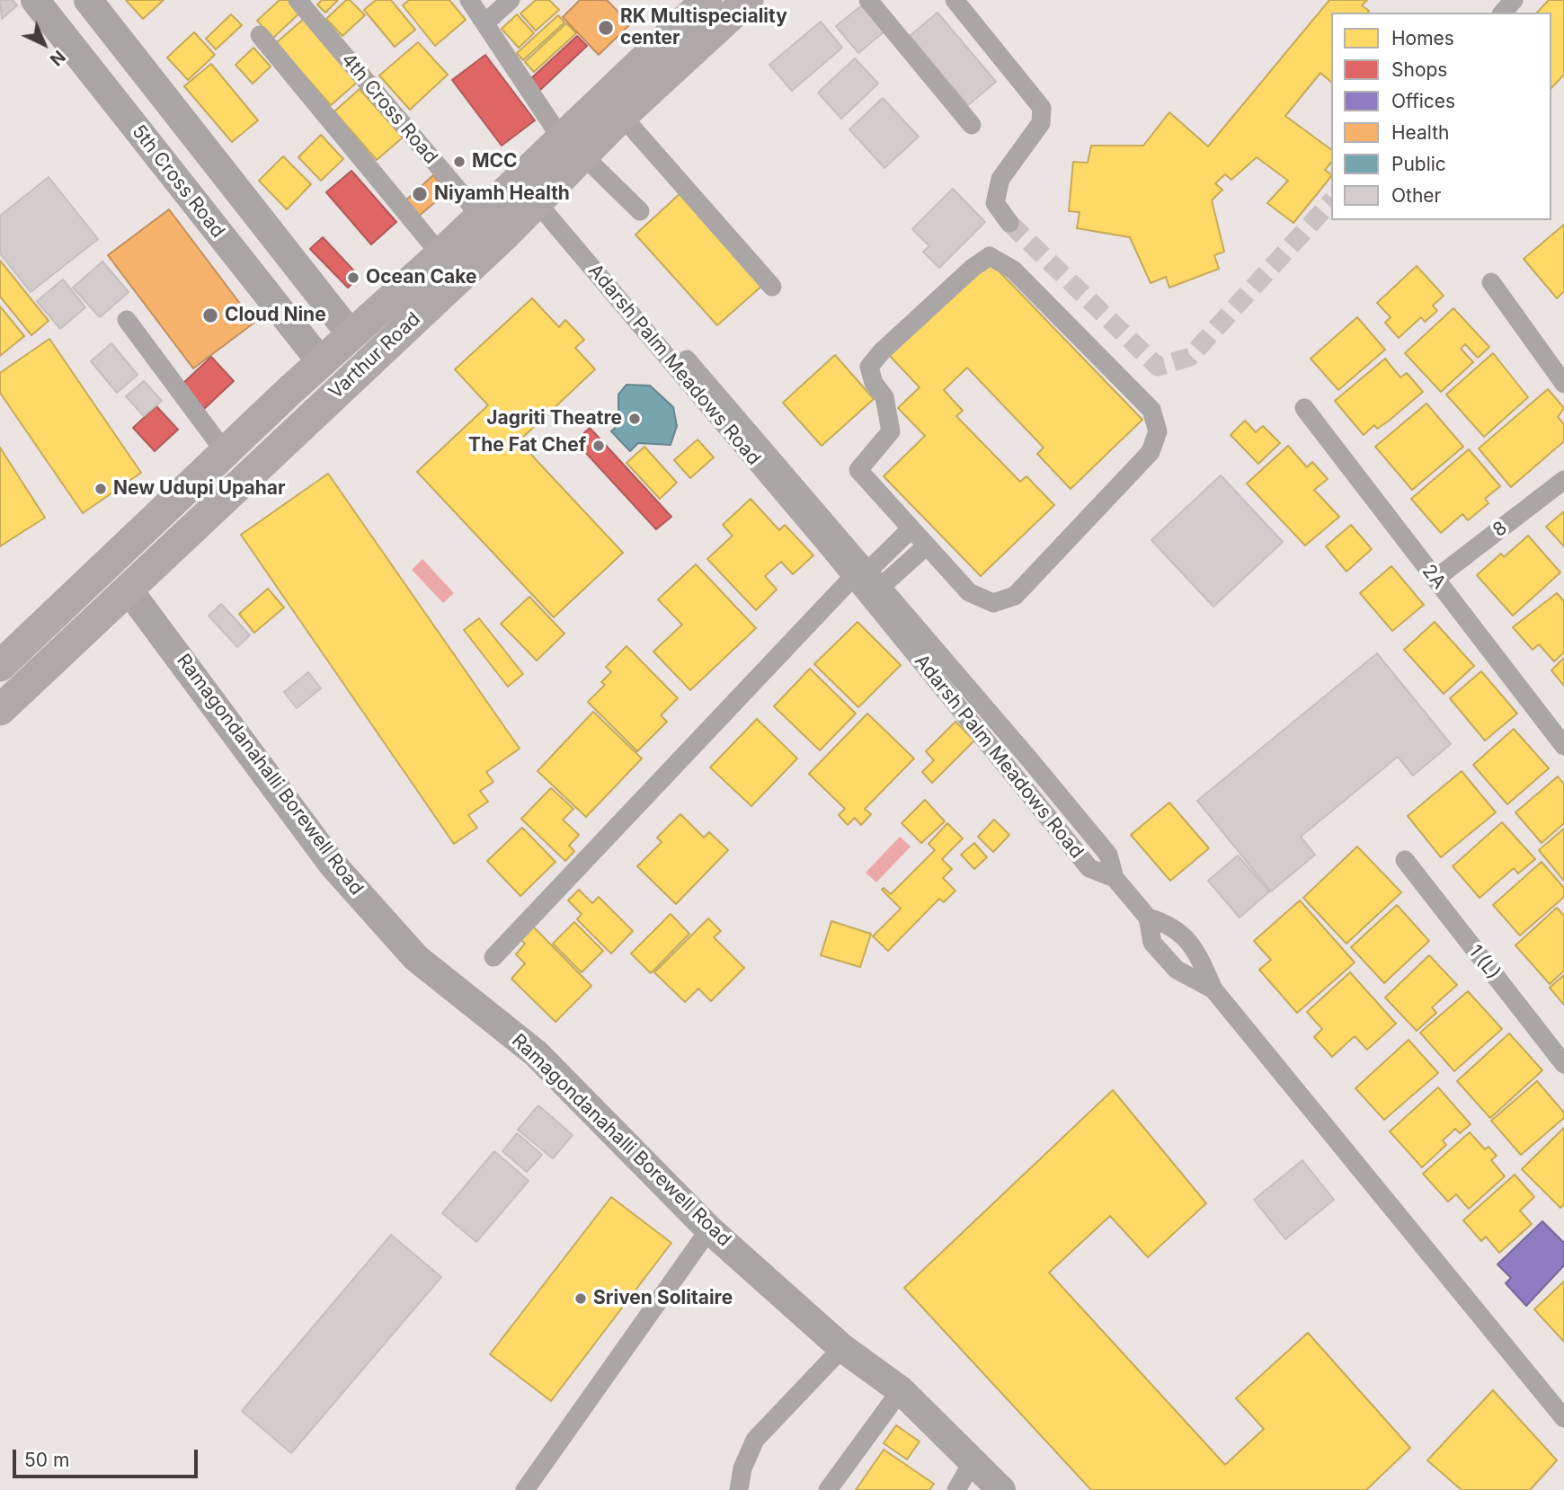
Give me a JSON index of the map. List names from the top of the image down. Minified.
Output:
{"streets":{"main road":["Varthur Road"],"street":["4th Cross Road","5th Cross Road","Adarsh Palm Meadows Road","8","2A","Ramagondanahalli Borewell Road","1 (L)"]},"crossings":[["4th Cross Road","Varthur Road"],["5th Cross Road","Varthur Road"],["Varthur Road","Adarsh Palm Meadows Road"],["Varthur Road","Ramagondanahalli Borewell Road"],["8","2A"]],"places":["RK Multispeciality center","MCC","Niyamh Health","Ocean Cake","Cloud Nine","Jagriti Theatre","The Fat Chef","New Udupi Upahar","Sriven Solitaire"],"legend":["Homes","Shops","Offices","Health","Public","Other"],"scale_bar":"50 m","north":"bottom right"}
